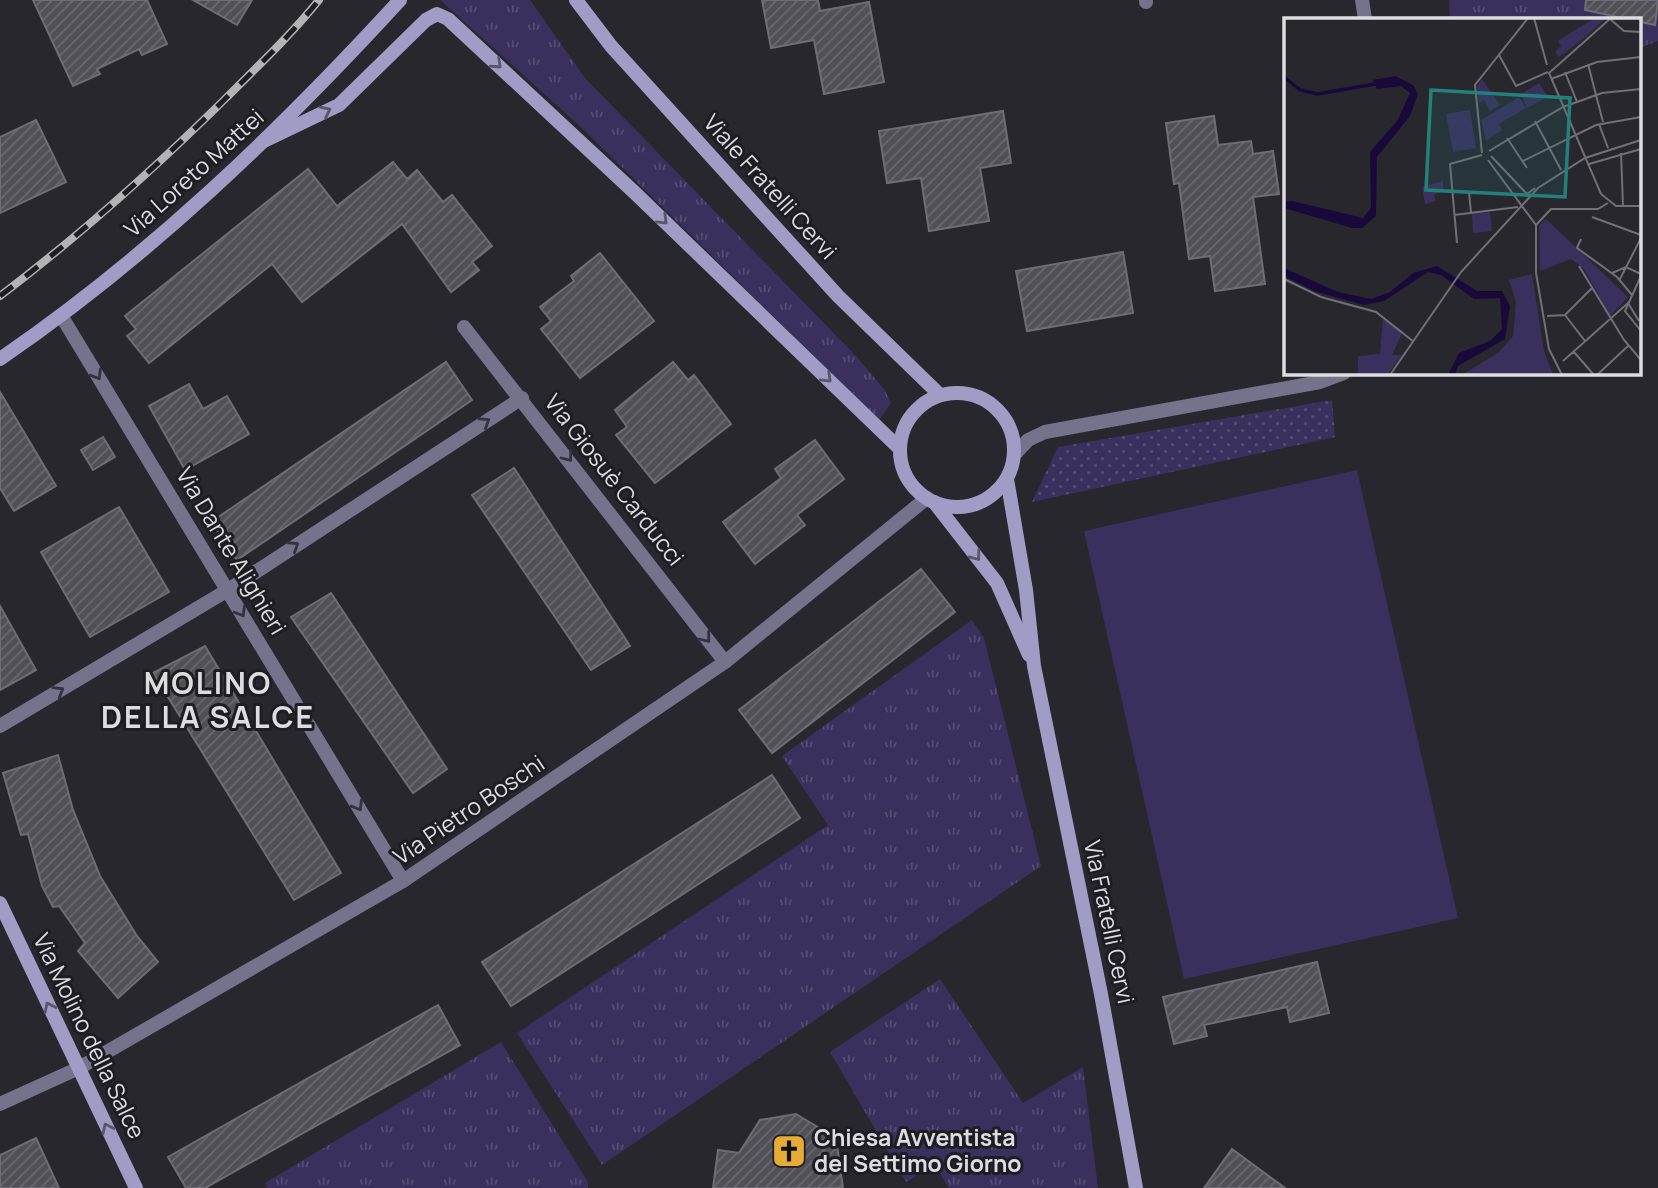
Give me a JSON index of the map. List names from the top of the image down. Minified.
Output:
{"streets":{"street":["Via Loreto Mattei","Viale Fratelli Cervi","Via Giosuè Carducci","Via Dante Alighieri","Via Pietro Boschi","Via Fratelli Cervi","Via Molino della Salce"]},"crossings":[["Via Loreto Mattei","Via Dante Alighieri"],["Viale Fratelli Cervi","Via Pietro Boschi"],["Viale Fratelli Cervi","Via Fratelli Cervi"],["Via Giosuè Carducci","Via Pietro Boschi"],["Via Dante Alighieri","Via Pietro Boschi"],["Via Pietro Boschi","Via Fratelli Cervi"],["Via Pietro Boschi","Via Molino della Salce"]],"one_way":["Via Giosuè Carducci","Via Dante Alighieri","Via Molino della Salce"],"districts":["MOLINO DELLA SALCE"],"places":{"church":["Chiesa Avventista del Settimo Giorno"]}}
